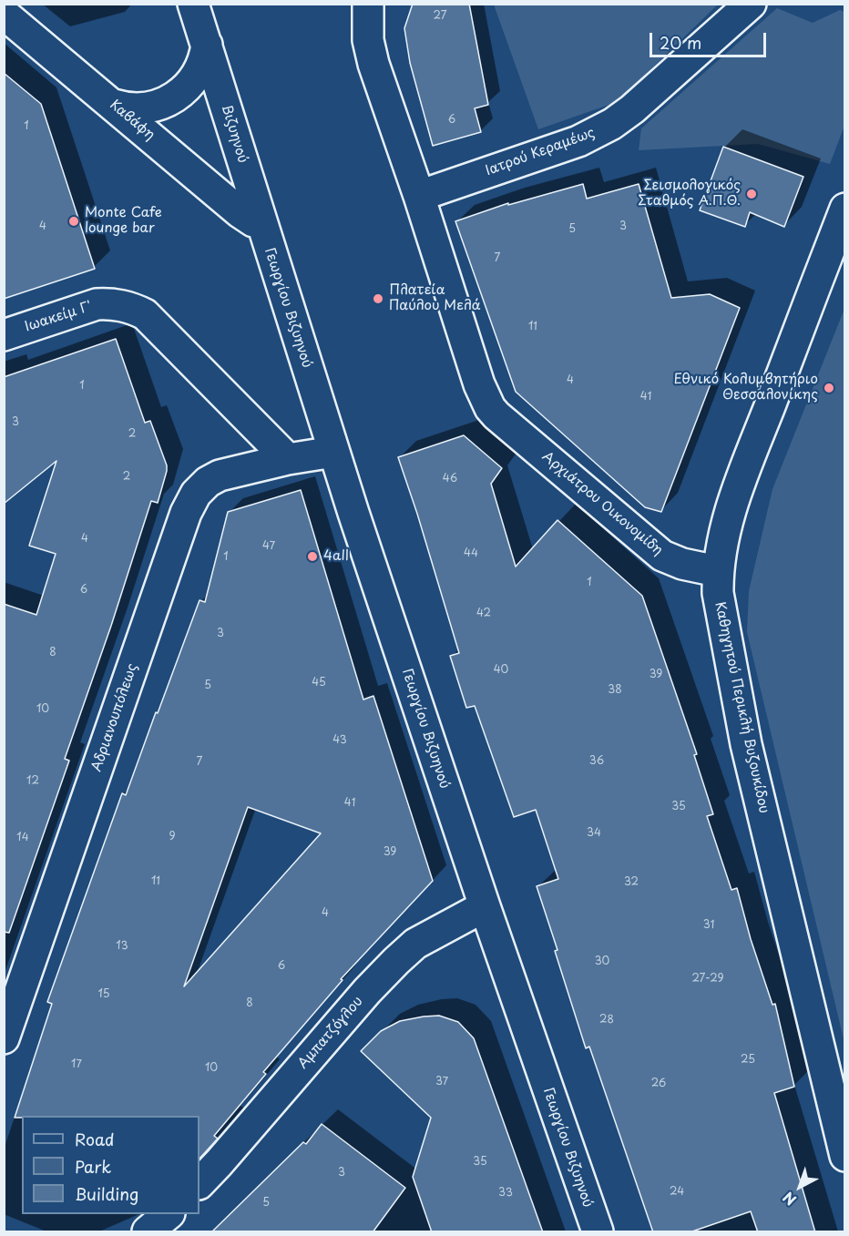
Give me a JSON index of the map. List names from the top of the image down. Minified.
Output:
{"streets":{"street":["Καβάφη","Βιζυηνού","Ιατρού Κεραμέως","Γεωργίου Βιζυηνού","Ιωακείμ Γ'","Αρχιάτρου Οικονομίδη","Καθηγητού Περικλή Βυζουκίδου","Αδριανουπόλεως","Αμπατζόγλου"]},"crossings":[["Καβάφη","Βιζυηνού"],["Καβάφη","Γεωργίου Βιζυηνού"],["Βιζυηνού","Γεωργίου Βιζυηνού"],["Ιατρού Κεραμέως","Αρχιάτρου Οικονομίδη"],["Γεωργίου Βιζυηνού","Αμπατζόγλου"],["Ιωακείμ Γ'","Αδριανουπόλεως"],["Αρχιάτρου Οικονομίδη","Καθηγητού Περικλή Βυζουκίδου"]],"places":["Σεισμολογικός Σταθμός Α.Π.Θ.","Monte Cafe lounge bar","Πλατεία Παύλου Μελά","Εθνικό Κολυμβητήριο Θεσσαλονίκης","4all"],"house_numbers":["27","6","1","4","3","5","7","11","4","1","41","3","2","2","46","4","47","44","1","1","6","42","3","8","40","39","45","5","38","10","43","36","7","12","41","35","34","9","14","39","11","32","4","31","13","30","6","27-29","15","8","28","25","17","10","37","26","35","3","24","33","5"],"legend":["Road","Park","Building"],"scale_bar":"20 m","north":"bottom left"}
